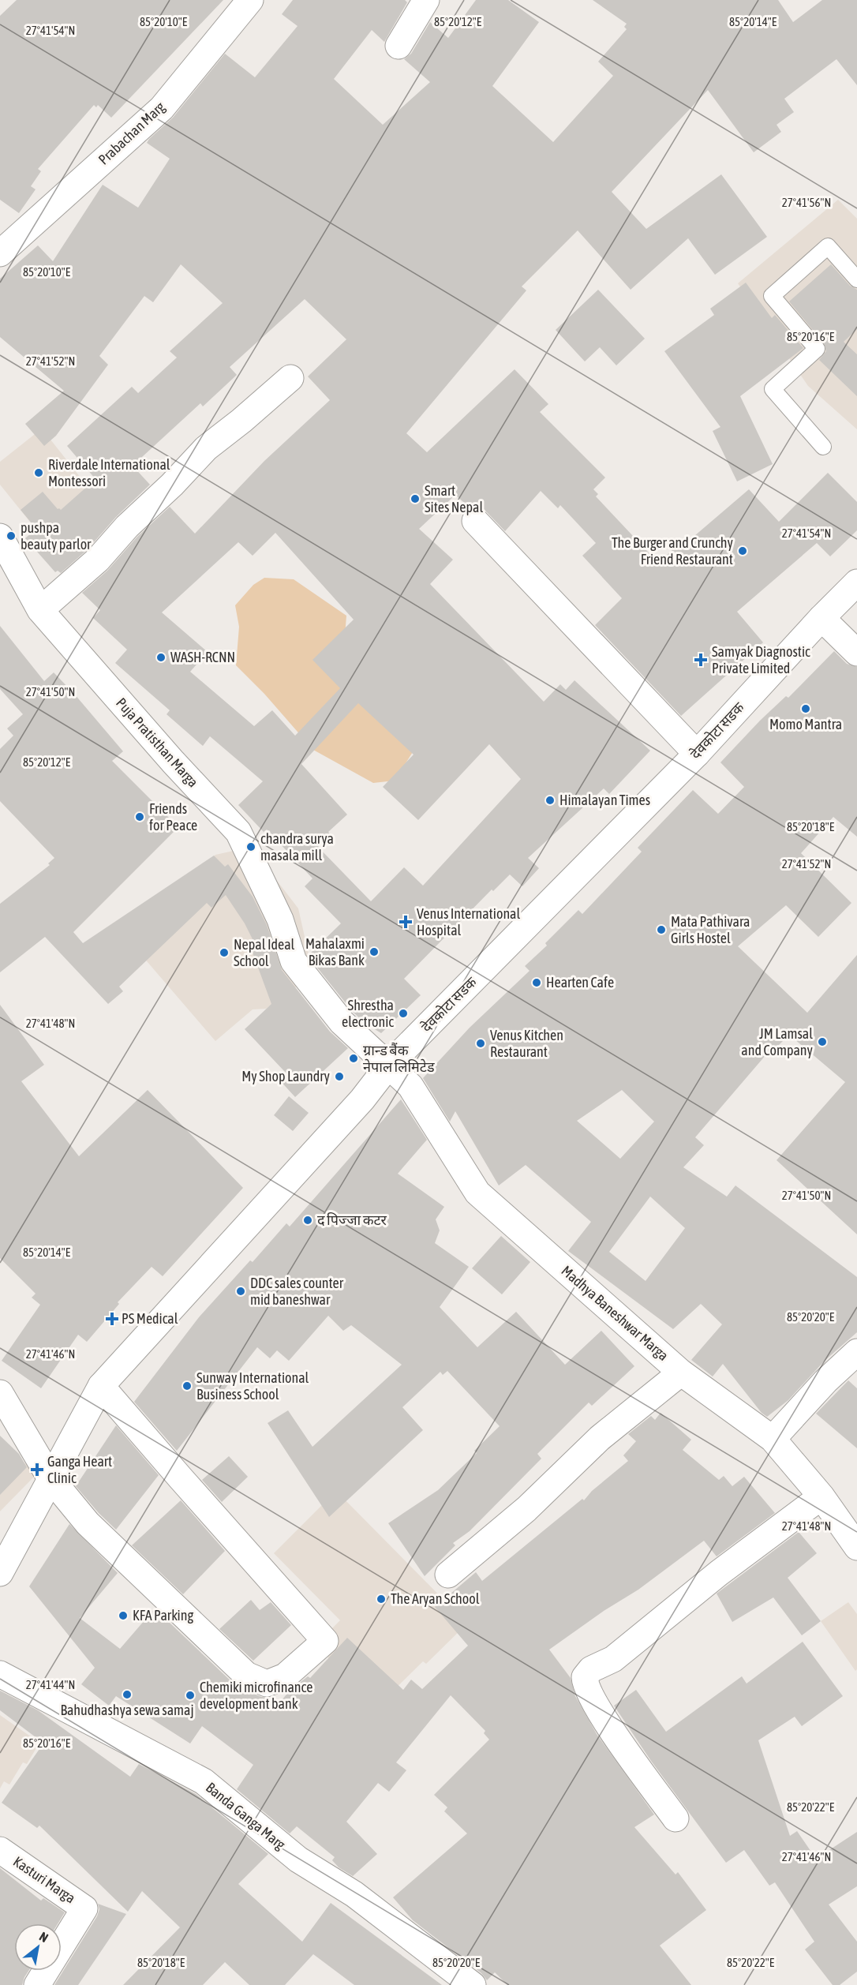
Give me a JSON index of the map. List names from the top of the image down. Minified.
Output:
{"streets":{"street":["Prabachan Marg","देवकोटा सडक","Puja Pratisthan Marga","Madhya Baneshwar Marga","Banda Ganga Marg","Kasturi Marga"]},"crossings":[["देवकोटा सडक","Puja Pratisthan Marga"],["देवकोटा सडक","Madhya Baneshwar Marga"],["Puja Pratisthan Marga","Madhya Baneshwar Marga"]],"places":{"other":["Riverdale International Montessori","Smart Sites Nepal","pushpa beauty parlor","The Burger and Crunchy Friend Restaurant","WASH-RCNN","Momo Mantra","Himalayan Times","Friends for Peace","chandra surya masala mill","Mata Pathivara Girls Hostel","Mahalaxmi Bikas Bank","Nepal Ideal School","Hearten Cafe","Shrestha electronic","JM Lamsal and Company","Venus Kitchen Restaurant","ग्रान्ड बैंक नेपाल लिमिटेड","My Shop Laundry","द पिज्जा कटर","DDC sales counter mid baneshwar","Sunway International Business School","The Aryan School","KFA Parking","Bahudhashya sewa samaj","Chemiki microfinance development bank"],"health":["Samyak Diagnostic Private Limited","Venus International Hospital","PS Medical","Ganga Heart Clinic"]},"north":"top right","coordinates":["85°20'10\"E","85°20'12\"E","85°20'14\"E","27°41'54\"N","27°41'56\"N","85°20'16\"E","27°41'52\"N","27°41'50\"N","85°20'18\"E","27°41'48\"N","85°20'20\"E","27°41'46\"N","27°41'44\"N","85°20'22\"E"]}
